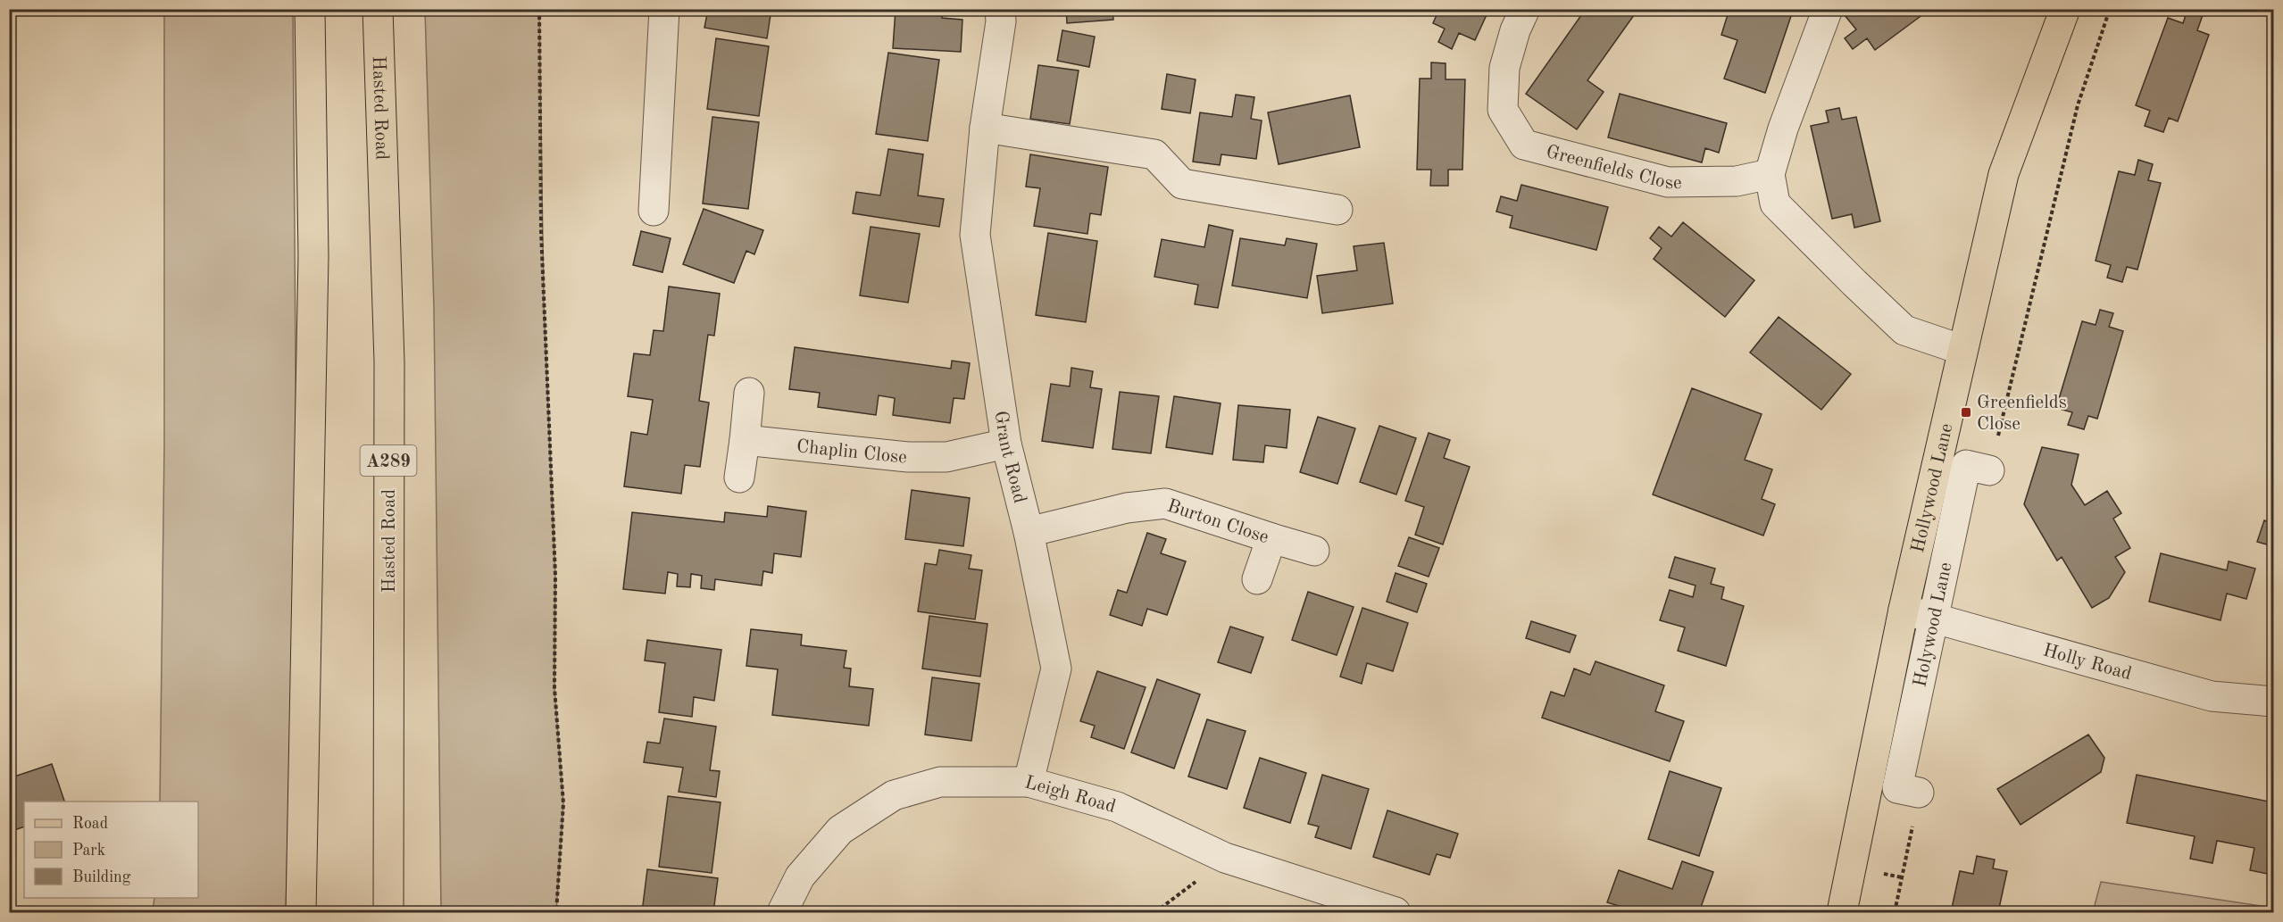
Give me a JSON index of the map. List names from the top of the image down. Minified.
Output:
{"streets":{"main road":["Hasted Road","A289","Hollywood Lane"],"street":["Greenfields Close","Chaplin Close","Grant Road","Burton Close","Holywood Lane","Holly Road","Leigh Road"]},"crossings":[["Chaplin Close","Grant Road"],["Grant Road","Burton Close"],["Grant Road","Leigh Road"],["Hollywood Lane","Holly Road"],["Holywood Lane","Holly Road"]],"places":{"transit":["Greenfields Close"]},"legend":["Road","Park","Building"]}
